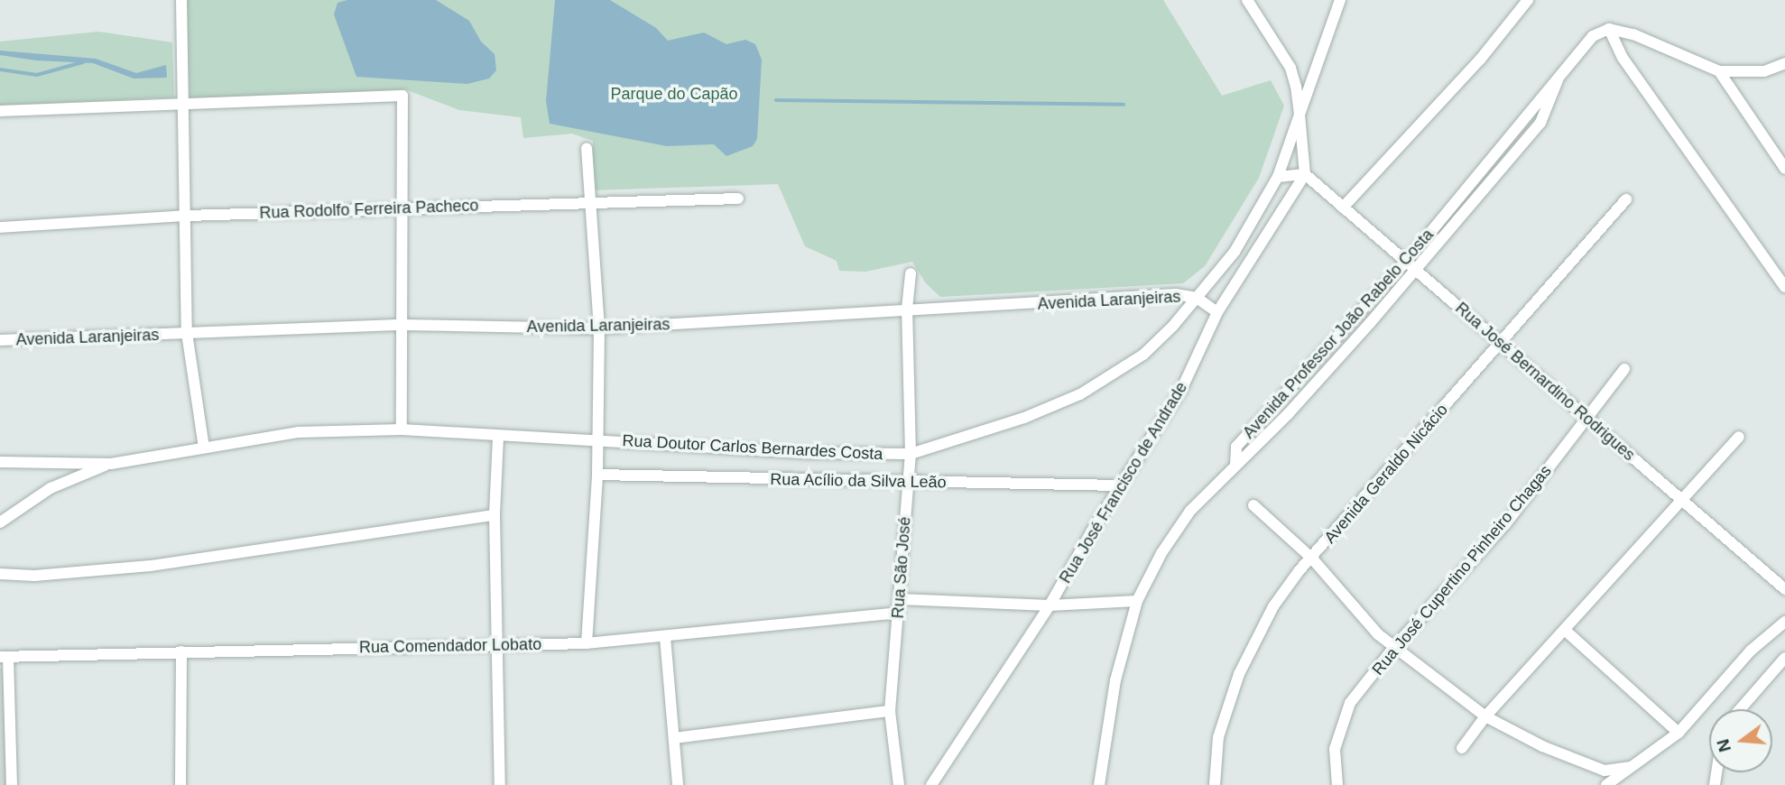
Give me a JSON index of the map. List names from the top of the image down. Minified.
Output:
{"streets":{"street":["Rua Rodolfo Ferreira Pacheco","Avenida Laranjeiras","Avenida Professor João Rabelo Costa","Rua José Bernardino Rodrigues","Rua Doutor Carlos Bernardes Costa","Avenida Geraldo Nicácio","Rua Acílio da Silva Leão","Rua José Francisco de Andrade","Rua São José","Rua José Cupertino Pinheiro Chagas","Rua Comendador Lobato"]},"crossings":[["Avenida Laranjeiras","Rua Doutor Carlos Bernardes Costa"],["Avenida Laranjeiras","Rua São José"],["Avenida Professor João Rabelo Costa","Rua José Bernardino Rodrigues"],["Rua José Bernardino Rodrigues","Avenida Geraldo Nicácio"],["Rua José Bernardino Rodrigues","Rua José Francisco de Andrade"],["Rua José Bernardino Rodrigues","Rua José Cupertino Pinheiro Chagas"],["Rua Doutor Carlos Bernardes Costa","Rua São José"],["Rua Acílio da Silva Leão","Rua José Francisco de Andrade"],["Rua Acílio da Silva Leão","Rua São José"],["Rua São José","Rua Comendador Lobato"]],"parks":["Parque do Capão"],"north":"left"}
